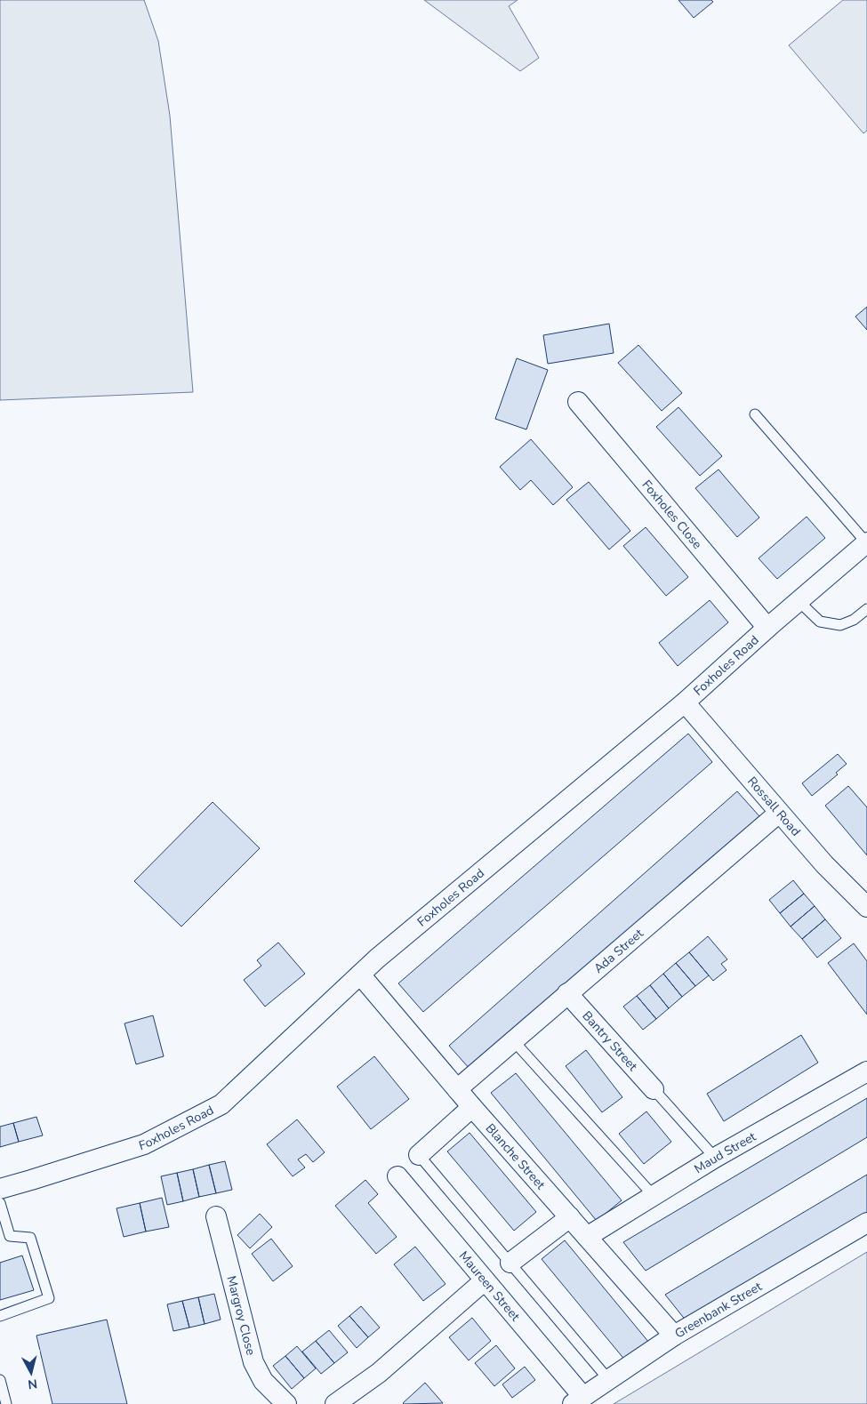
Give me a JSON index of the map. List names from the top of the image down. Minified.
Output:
{"streets":{"street":["Foxholes Close","Foxholes Road","Rossall Road","Ada Street","Bantry Street","Maud Street","Blanche Street","Maureen Street","Greenbank Street","Margroy Close"]},"crossings":[["Foxholes Close","Foxholes Road"],["Foxholes Road","Rossall Road"],["Foxholes Road","Blanche Street"],["Rossall Road","Ada Street"],["Ada Street","Bantry Street"],["Ada Street","Blanche Street"],["Maud Street","Blanche Street"],["Blanche Street","Greenbank Street"],["Maureen Street","Greenbank Street"]],"north":"bottom"}
